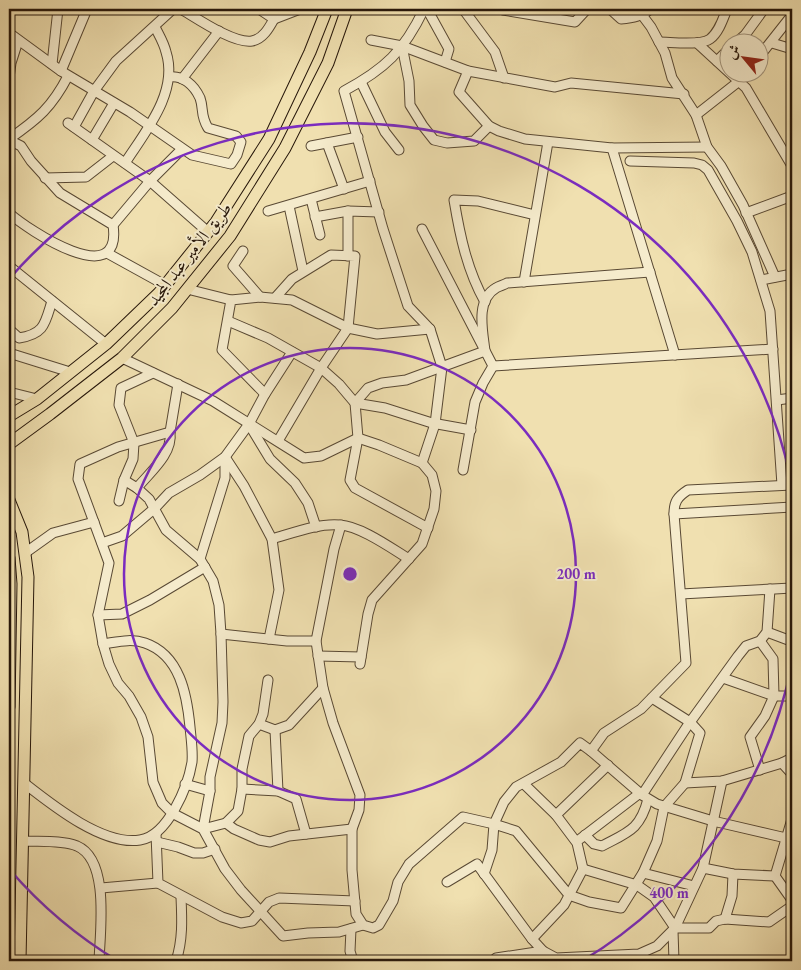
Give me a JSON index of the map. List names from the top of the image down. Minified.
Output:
{"streets":{"main road":["طريق الأمير عبد المجيد"]},"north":"top left","rings":["200 m","400 m"]}
